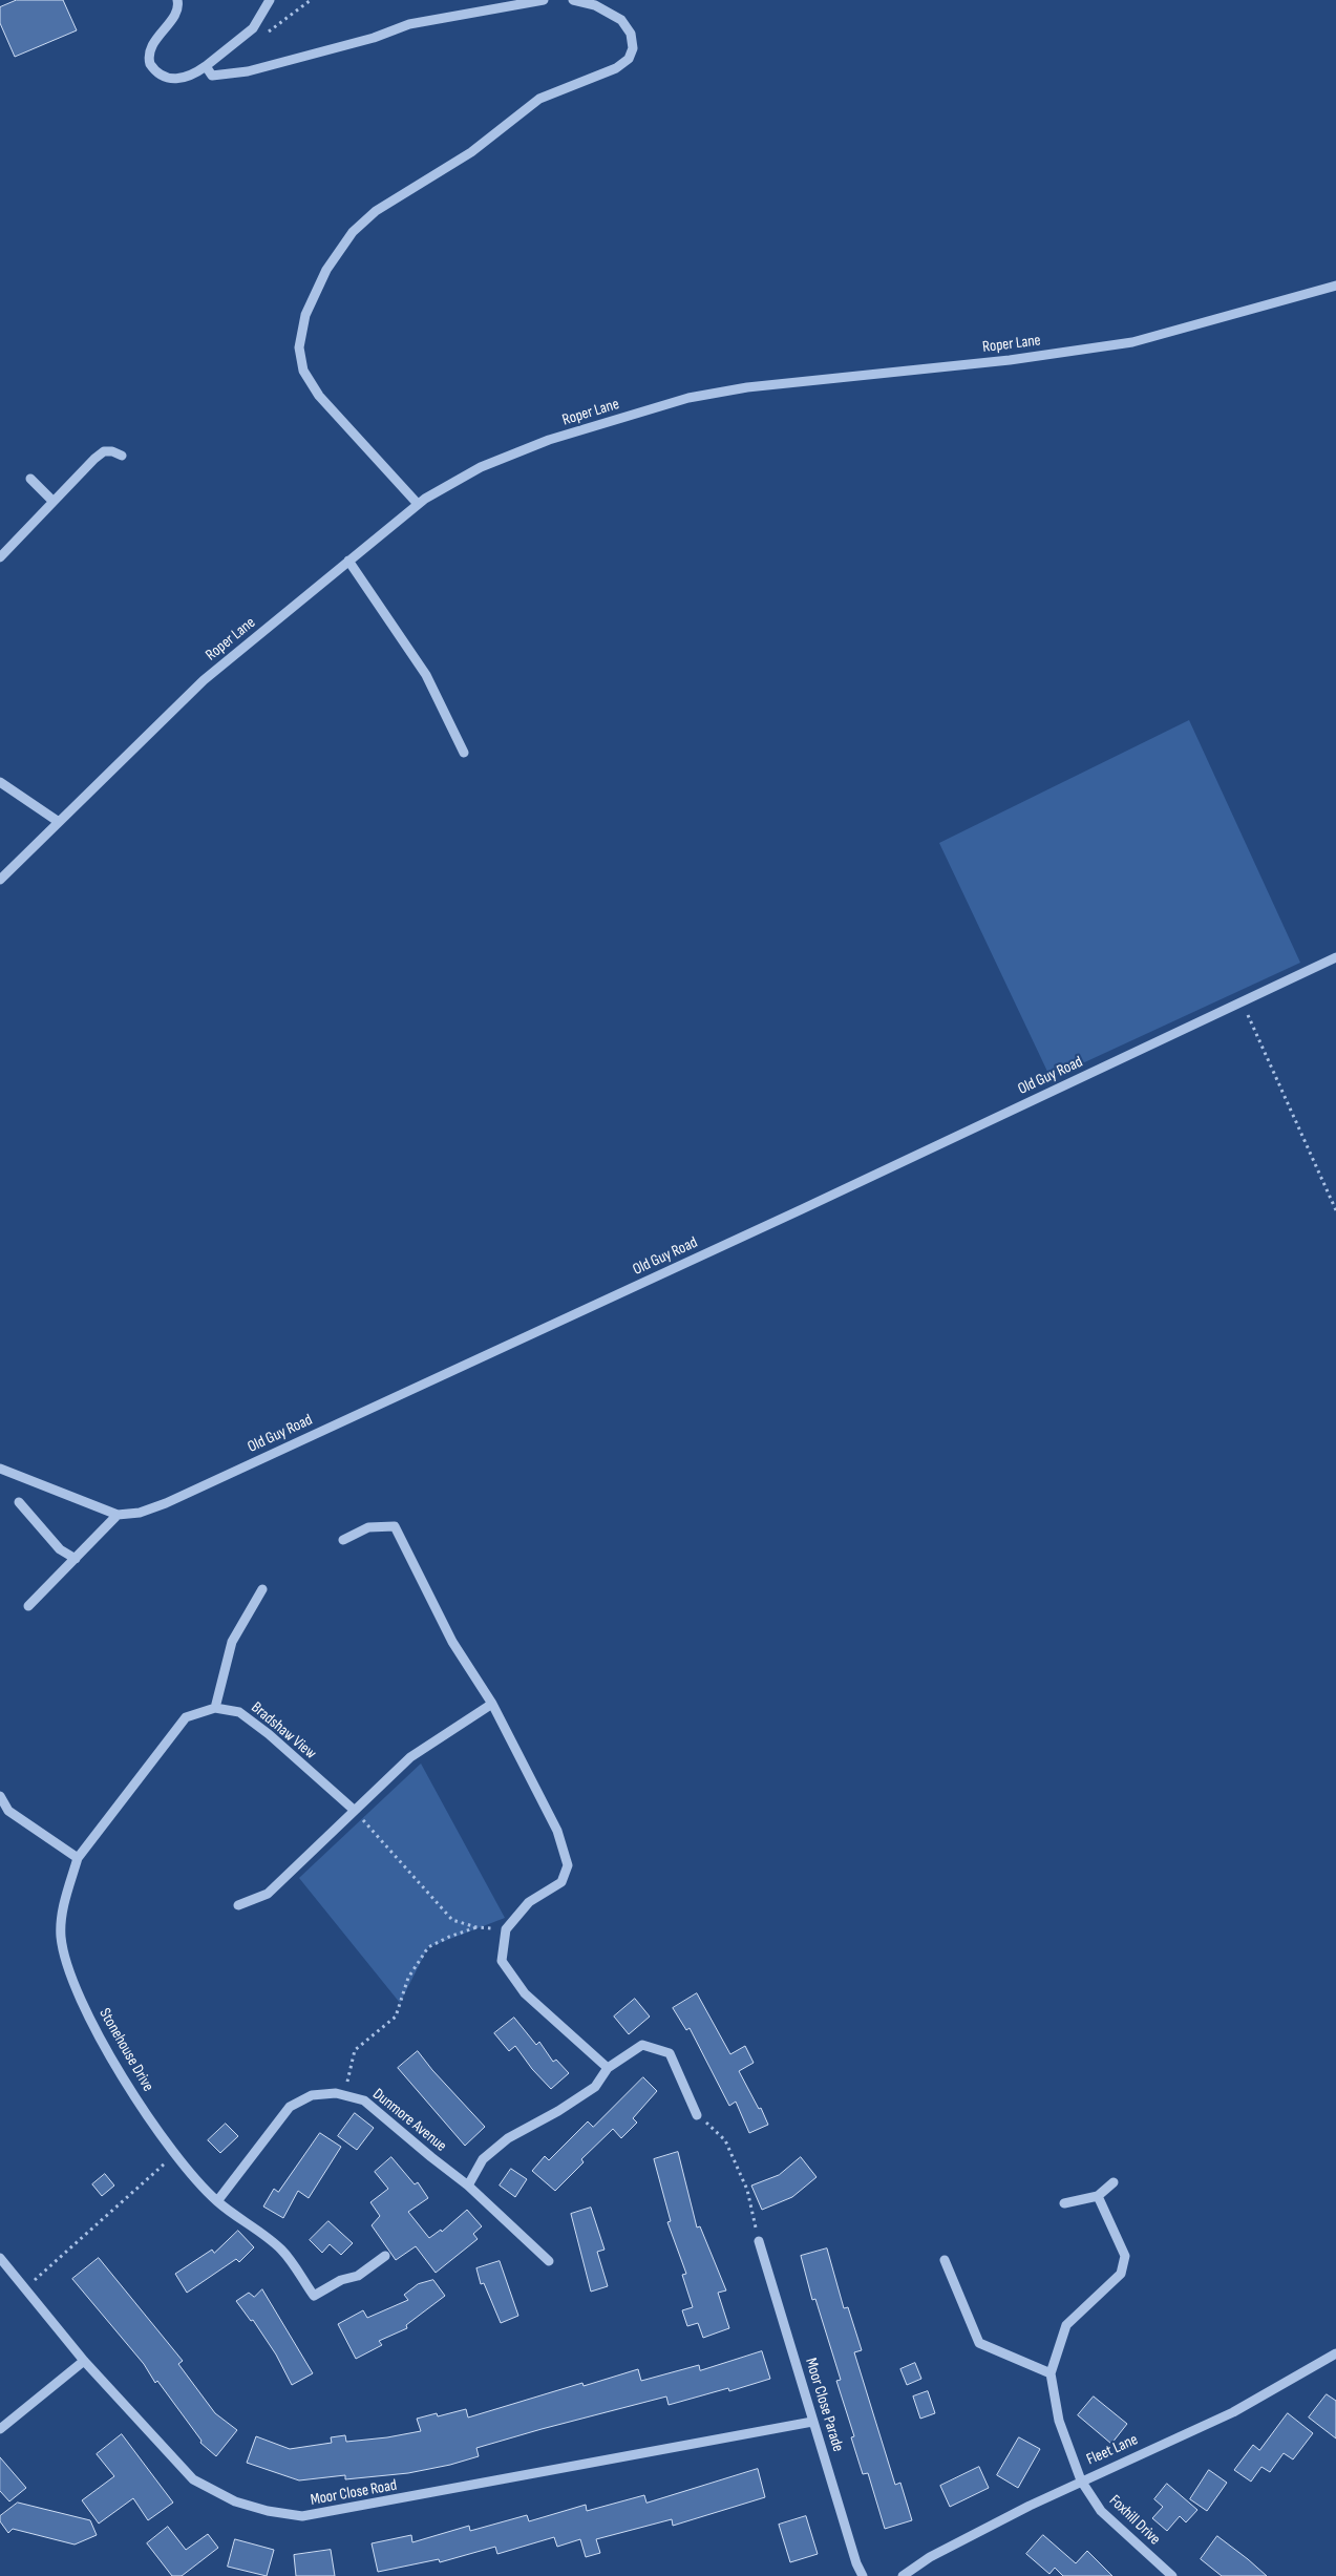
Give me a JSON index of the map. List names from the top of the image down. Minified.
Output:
{"streets":{"street":["Roper Lane","Old Guy Road","Bradshaw View","Stonehouse Drive","Dunmore Avenue","Moor Close Parade","Fleet Lane","Moor Close Road","Foxhill Drive"]},"crossings":[["Bradshaw View","Stonehouse Drive"],["Stonehouse Drive","Dunmore Avenue"],["Moor Close Parade","Moor Close Road"],["Fleet Lane","Foxhill Drive"]]}
